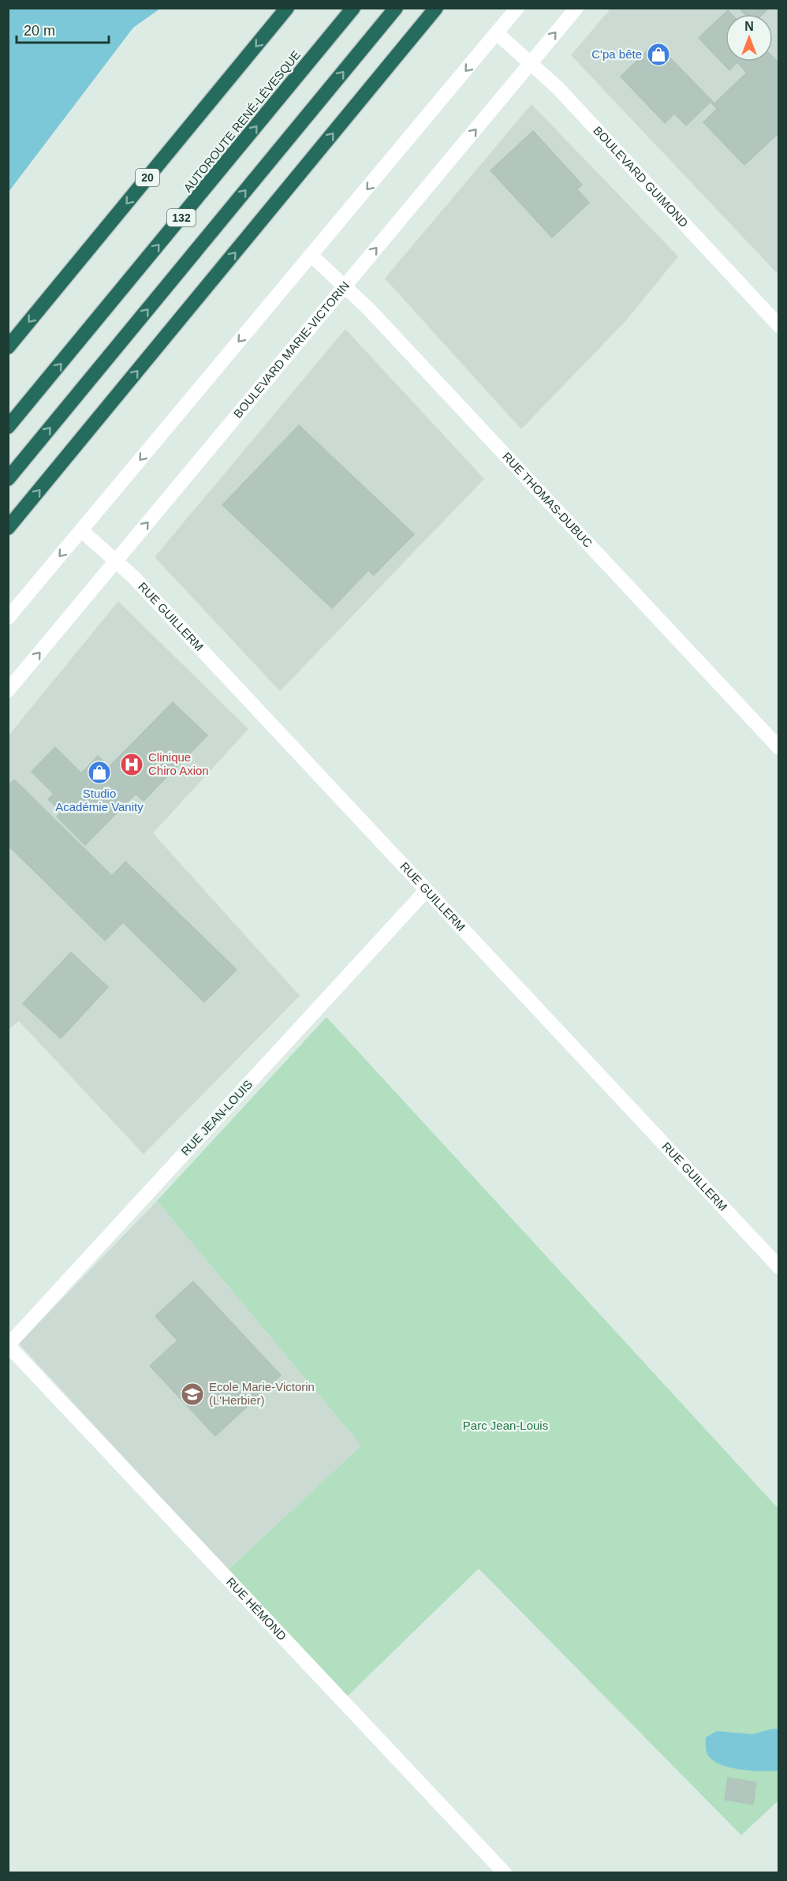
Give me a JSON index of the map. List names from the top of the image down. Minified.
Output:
{"streets":{"highway":["AUTOROUTE RENÉ-LÉVESQUE","20","132"],"street":["BOULEVARD GUIMOND","BOULEVARD MARIE-VICTORIN","RUE THOMAS-DUBUC","RUE GUILLERM","RUE JEAN-LOUIS","RUE HÉMOND"]},"crossings":[["BOULEVARD GUIMOND","BOULEVARD MARIE-VICTORIN"],["BOULEVARD MARIE-VICTORIN","RUE THOMAS-DUBUC"],["BOULEVARD MARIE-VICTORIN","RUE GUILLERM"],["RUE GUILLERM","RUE JEAN-LOUIS"],["RUE JEAN-LOUIS","RUE HÉMOND"]],"parks":["Parc Jean-Louis"],"places":{"shop":["C'pa bête","Studio Académie Vanity"],"hospital":["Clinique Chiro Axion"],"school or university":["Ecole Marie-Victorin (L'Herbier)"]},"scale_bar":"20 m","north":"top"}
